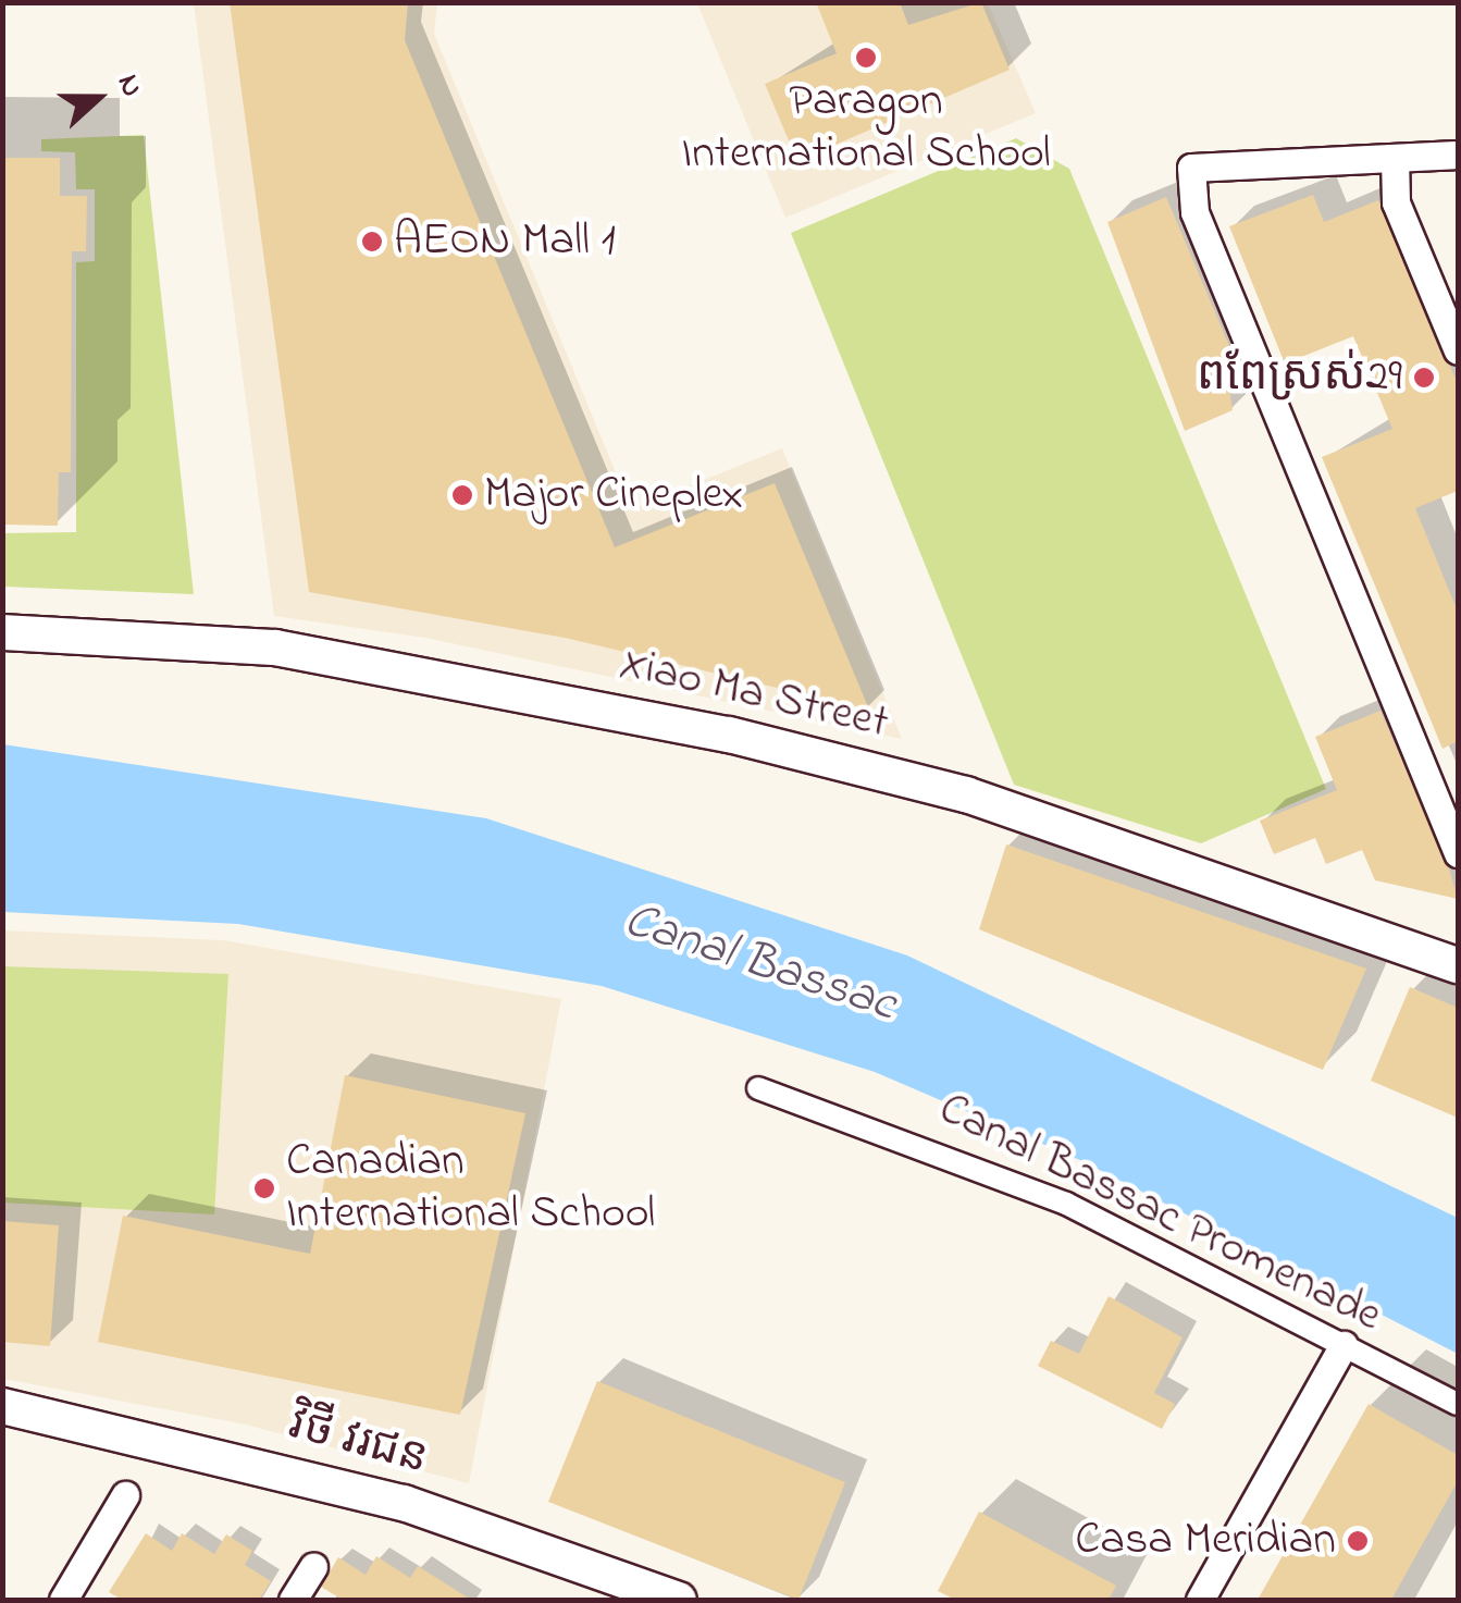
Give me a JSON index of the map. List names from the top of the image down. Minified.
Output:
{"streets":{"street":["Xiao Ma Street","Canal Bassac Promenade","វិថី វរជន"]},"water":["Canal Bassac"],"places":["Paragon International School","AEON Mall 1","ពពែស្រស់29","Major Cineplex","Canadian International School","Casa Meridian"],"north":"right"}
